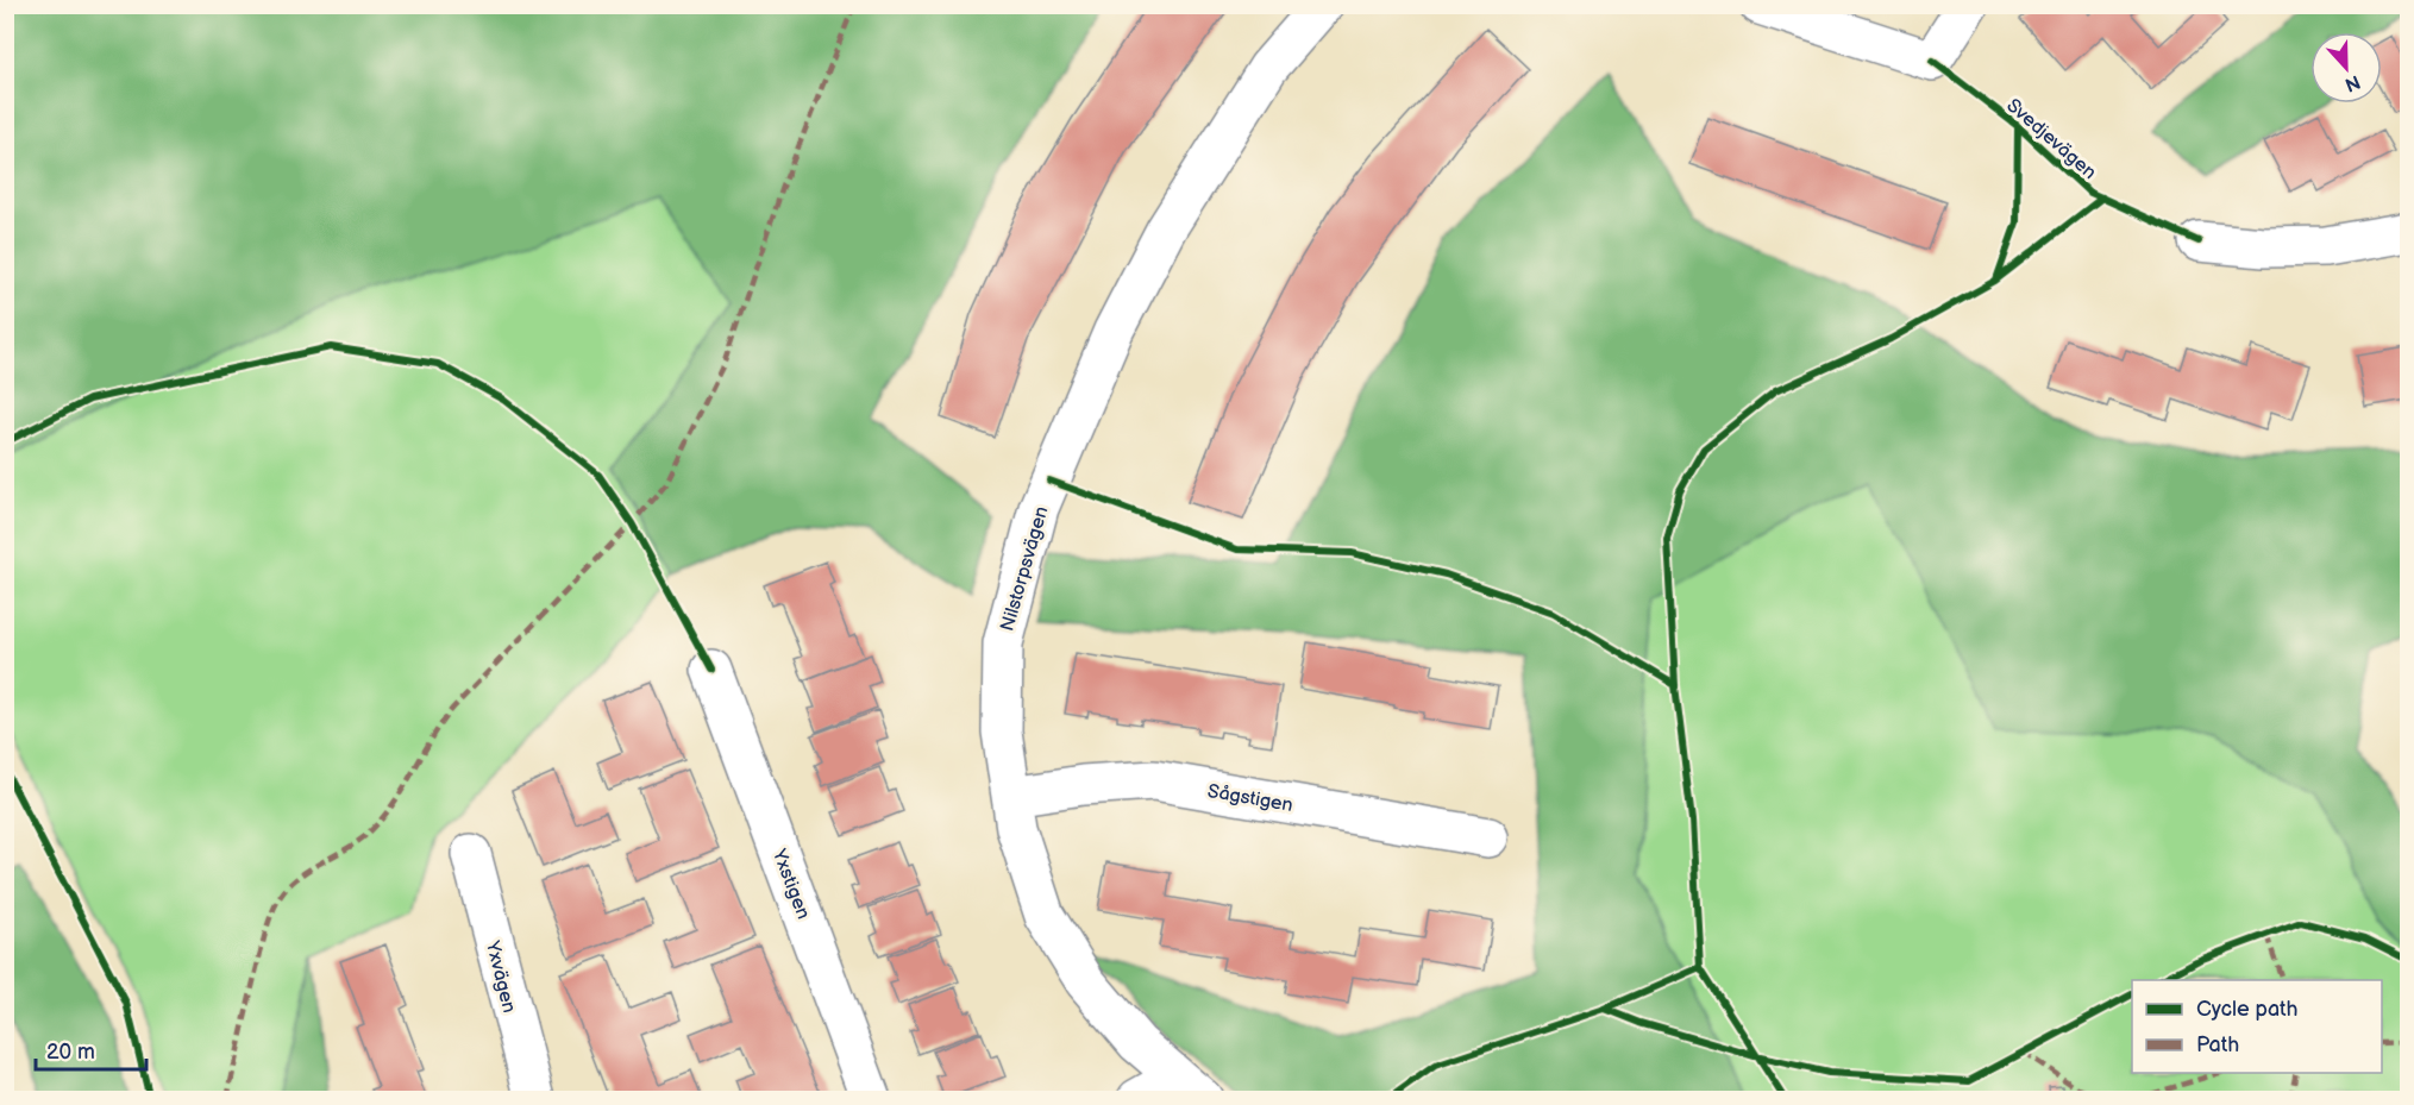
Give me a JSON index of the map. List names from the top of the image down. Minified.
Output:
{"streets":{"street":["Nilstorpsvägen","Sågstigen","Yxstigen","Yxvägen"],"cycle path":["Svedjevägen"]},"crossings":[["Nilstorpsvägen","Sågstigen"]],"legend":["Cycle path","Path"],"scale_bar":"20 m","north":"bottom"}
